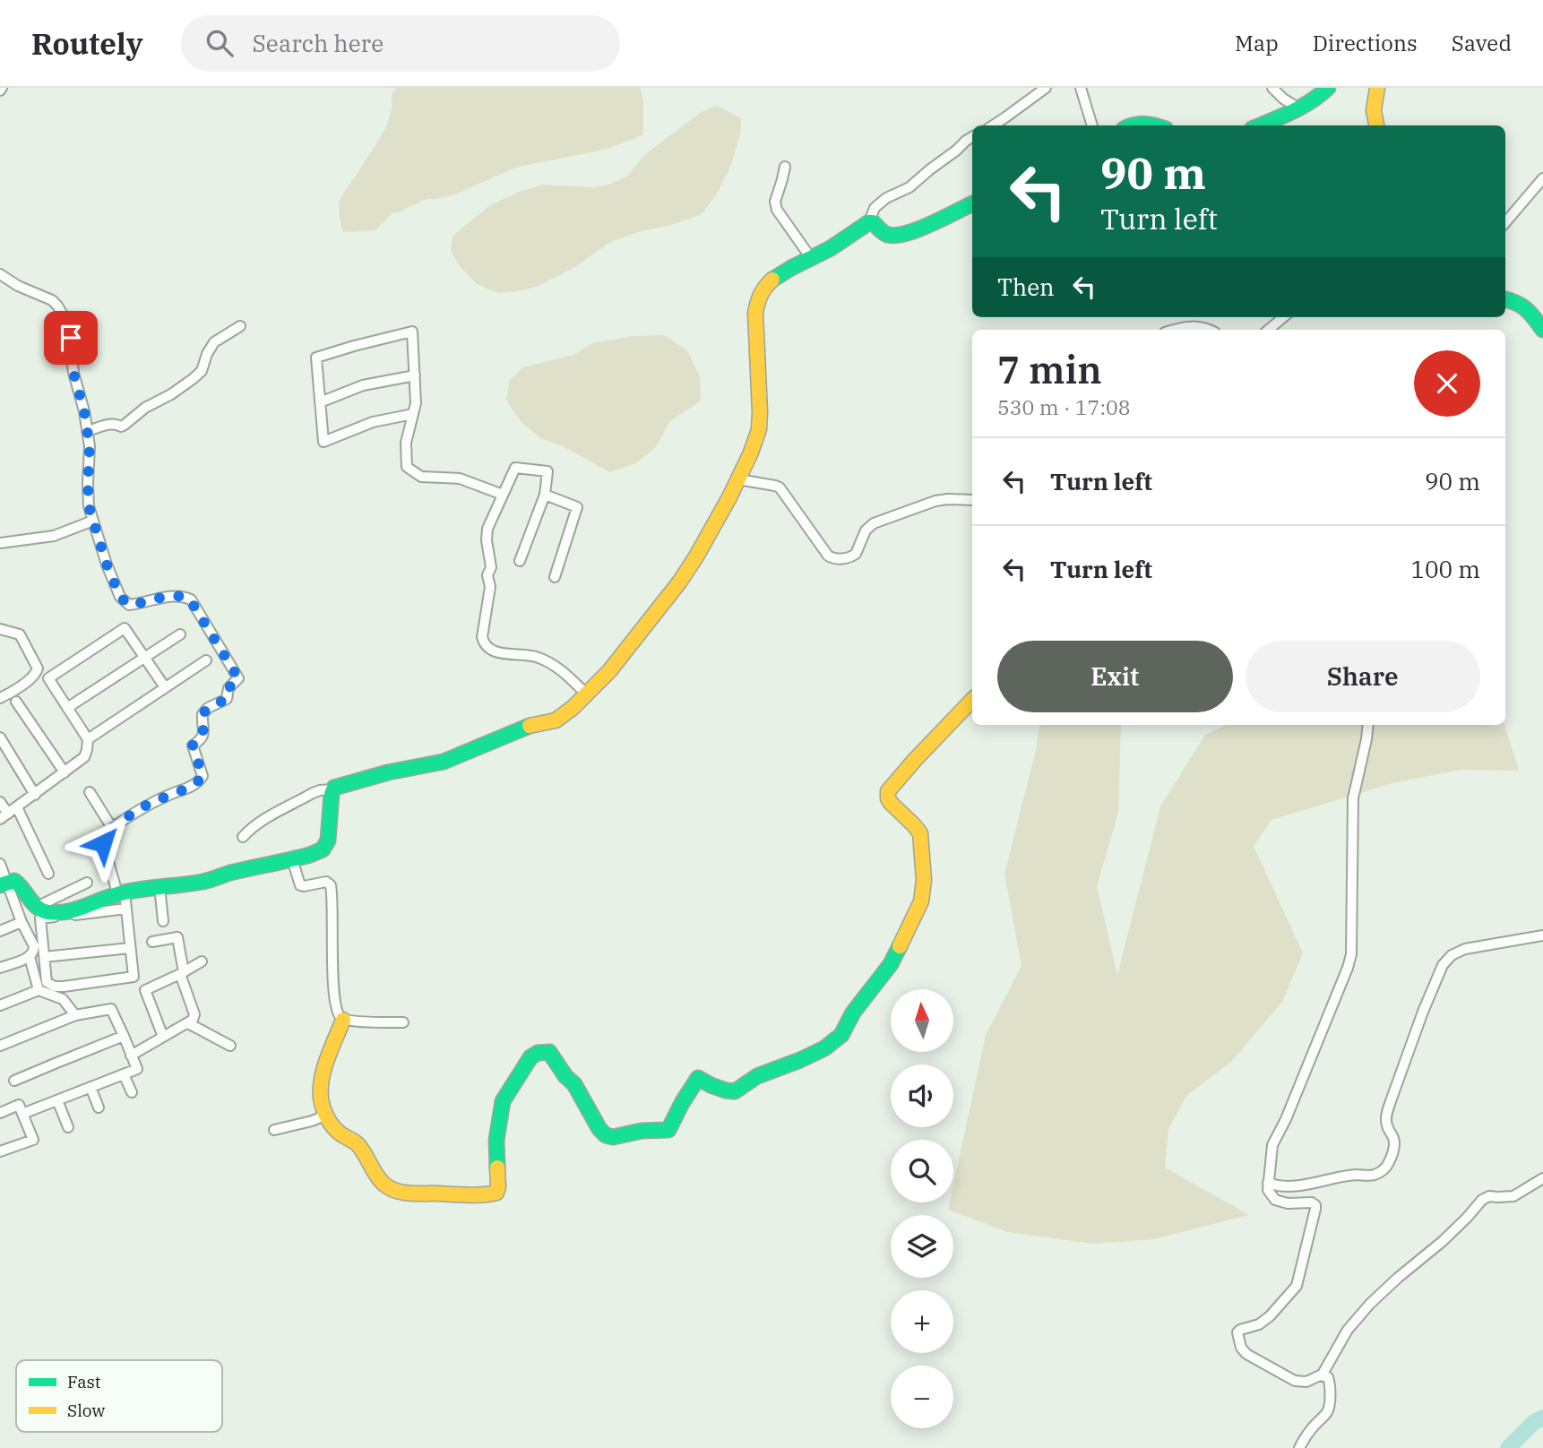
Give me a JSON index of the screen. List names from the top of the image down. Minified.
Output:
{"legend":["Fast","Slow"],"north":"top","page":{"header":"Routely","search":"Search here","nav":["Map","Directions","Saved"],"turn":["90 m","Turn left"],"then":"Then","heading":["7 min","530 m · 17:08"],"list":[{"name":"Turn left","value":"90 m"},{"name":"Turn left","value":"100 m"}],"buttons":["Exit","Share"],"map_buttons":["+","−"]}}
